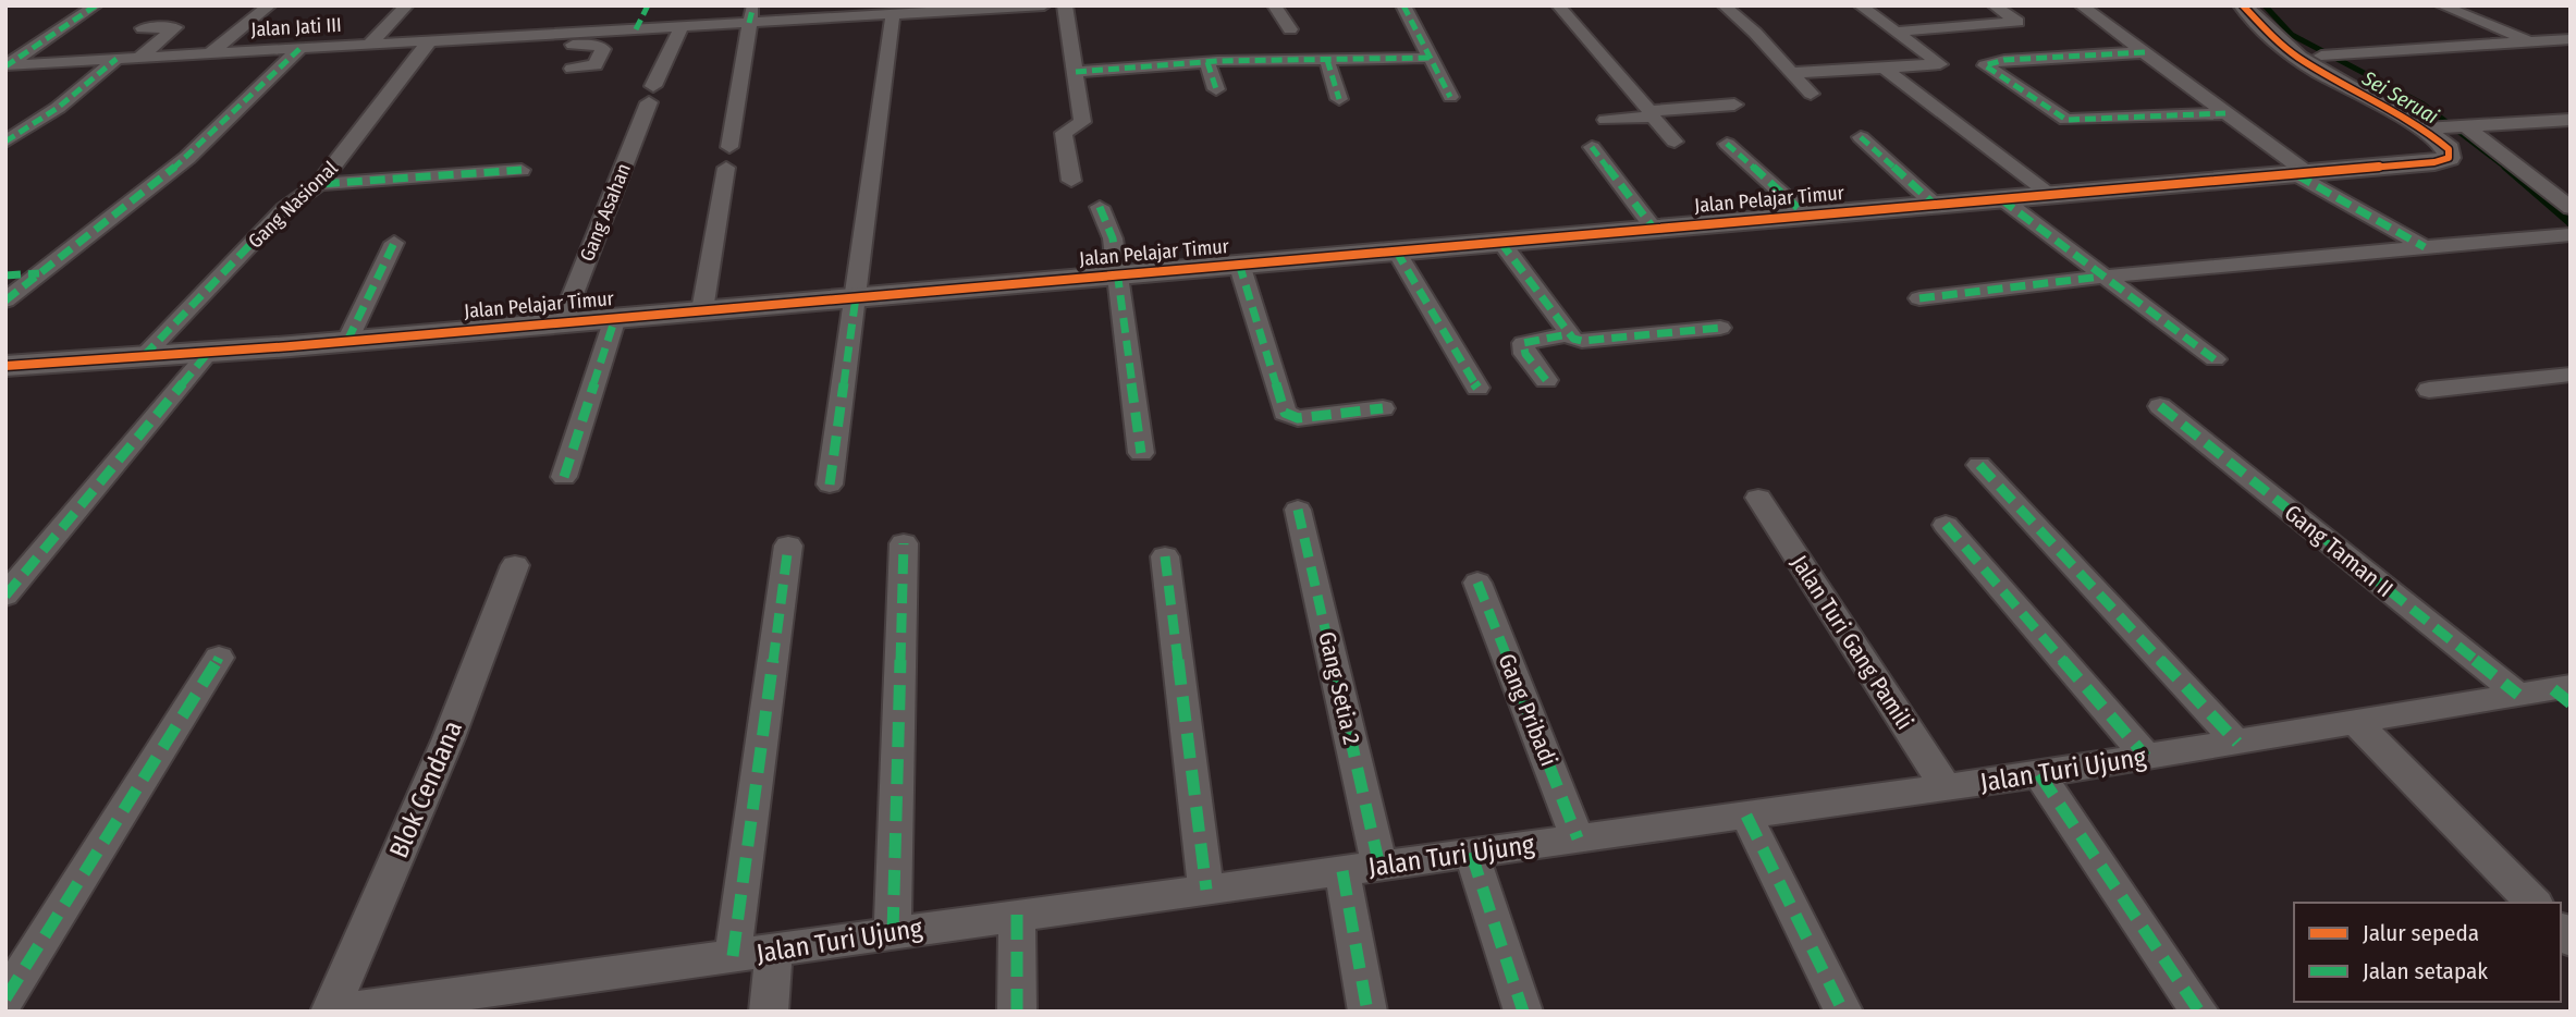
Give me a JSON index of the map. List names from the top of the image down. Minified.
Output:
{"streets":{"street":["Jalan Jati III","Jalan Pelajar Timur","Gang Nasional","Gang Asahan","Gang Taman II","Jalan Turi Gang Pamili","Gang Setia 2","Gang Pribadi","Jalan Turi Ujung","Blok Cendana"]},"crossings":[["Jalan Jati III","Gang Nasional"],["Jalan Jati III","Gang Asahan"],["Jalan Pelajar Timur","Gang Nasional"],["Jalan Pelajar Timur","Gang Asahan"],["Gang Taman II","Jalan Turi Ujung"],["Jalan Turi Gang Pamili","Jalan Turi Ujung"],["Gang Setia 2","Jalan Turi Ujung"],["Gang Pribadi","Jalan Turi Ujung"],["Jalan Turi Ujung","Blok Cendana"]],"water":["Sei Seruai"],"legend":["Jalur sepeda","Jalan setapak"]}
